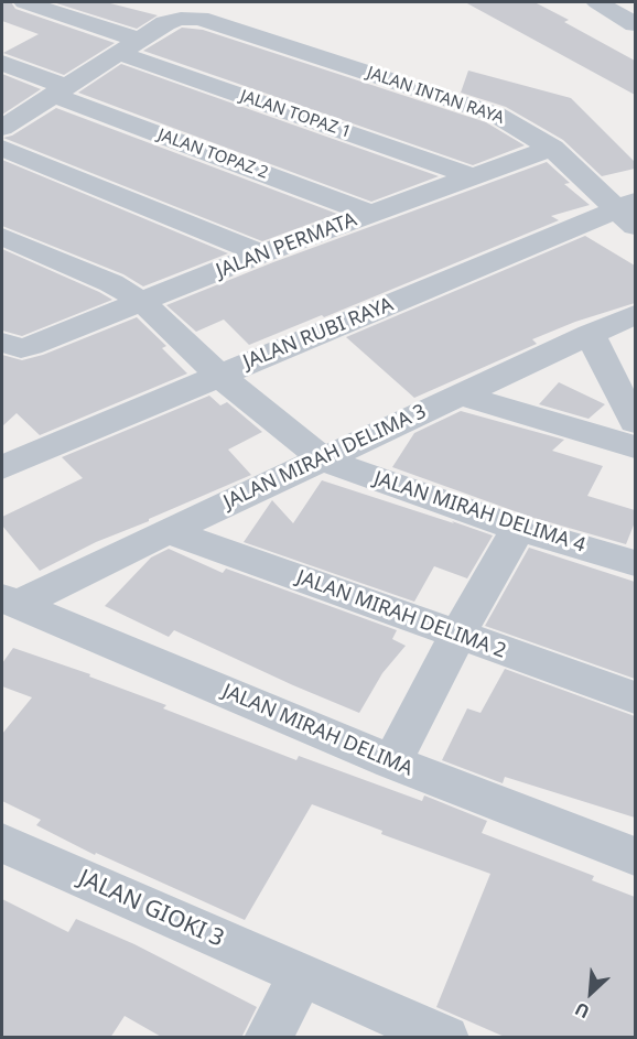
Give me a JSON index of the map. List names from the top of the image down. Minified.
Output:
{"streets":{"street":["JALAN INTAN RAYA","JALAN TOPAZ 1","JALAN TOPAZ 2","JALAN PERMATA","JALAN RUBI RAYA","JALAN MIRAH DELIMA 3","JALAN MIRAH DELIMA 4","JALAN MIRAH DELIMA 2","JALAN MIRAH DELIMA","JALAN GIOKI 3"]},"crossings":[["JALAN INTAN RAYA","JALAN TOPAZ 1"],["JALAN INTAN RAYA","JALAN PERMATA"],["JALAN INTAN RAYA","JALAN RUBI RAYA"],["JALAN TOPAZ 1","JALAN PERMATA"],["JALAN TOPAZ 2","JALAN PERMATA"],["JALAN PERMATA","JALAN MIRAH DELIMA 4"],["JALAN RUBI RAYA","JALAN MIRAH DELIMA 4"],["JALAN MIRAH DELIMA 3","JALAN MIRAH DELIMA 4"],["JALAN MIRAH DELIMA 3","JALAN MIRAH DELIMA 2"],["JALAN MIRAH DELIMA 3","JALAN MIRAH DELIMA"]],"north":"bottom left"}
